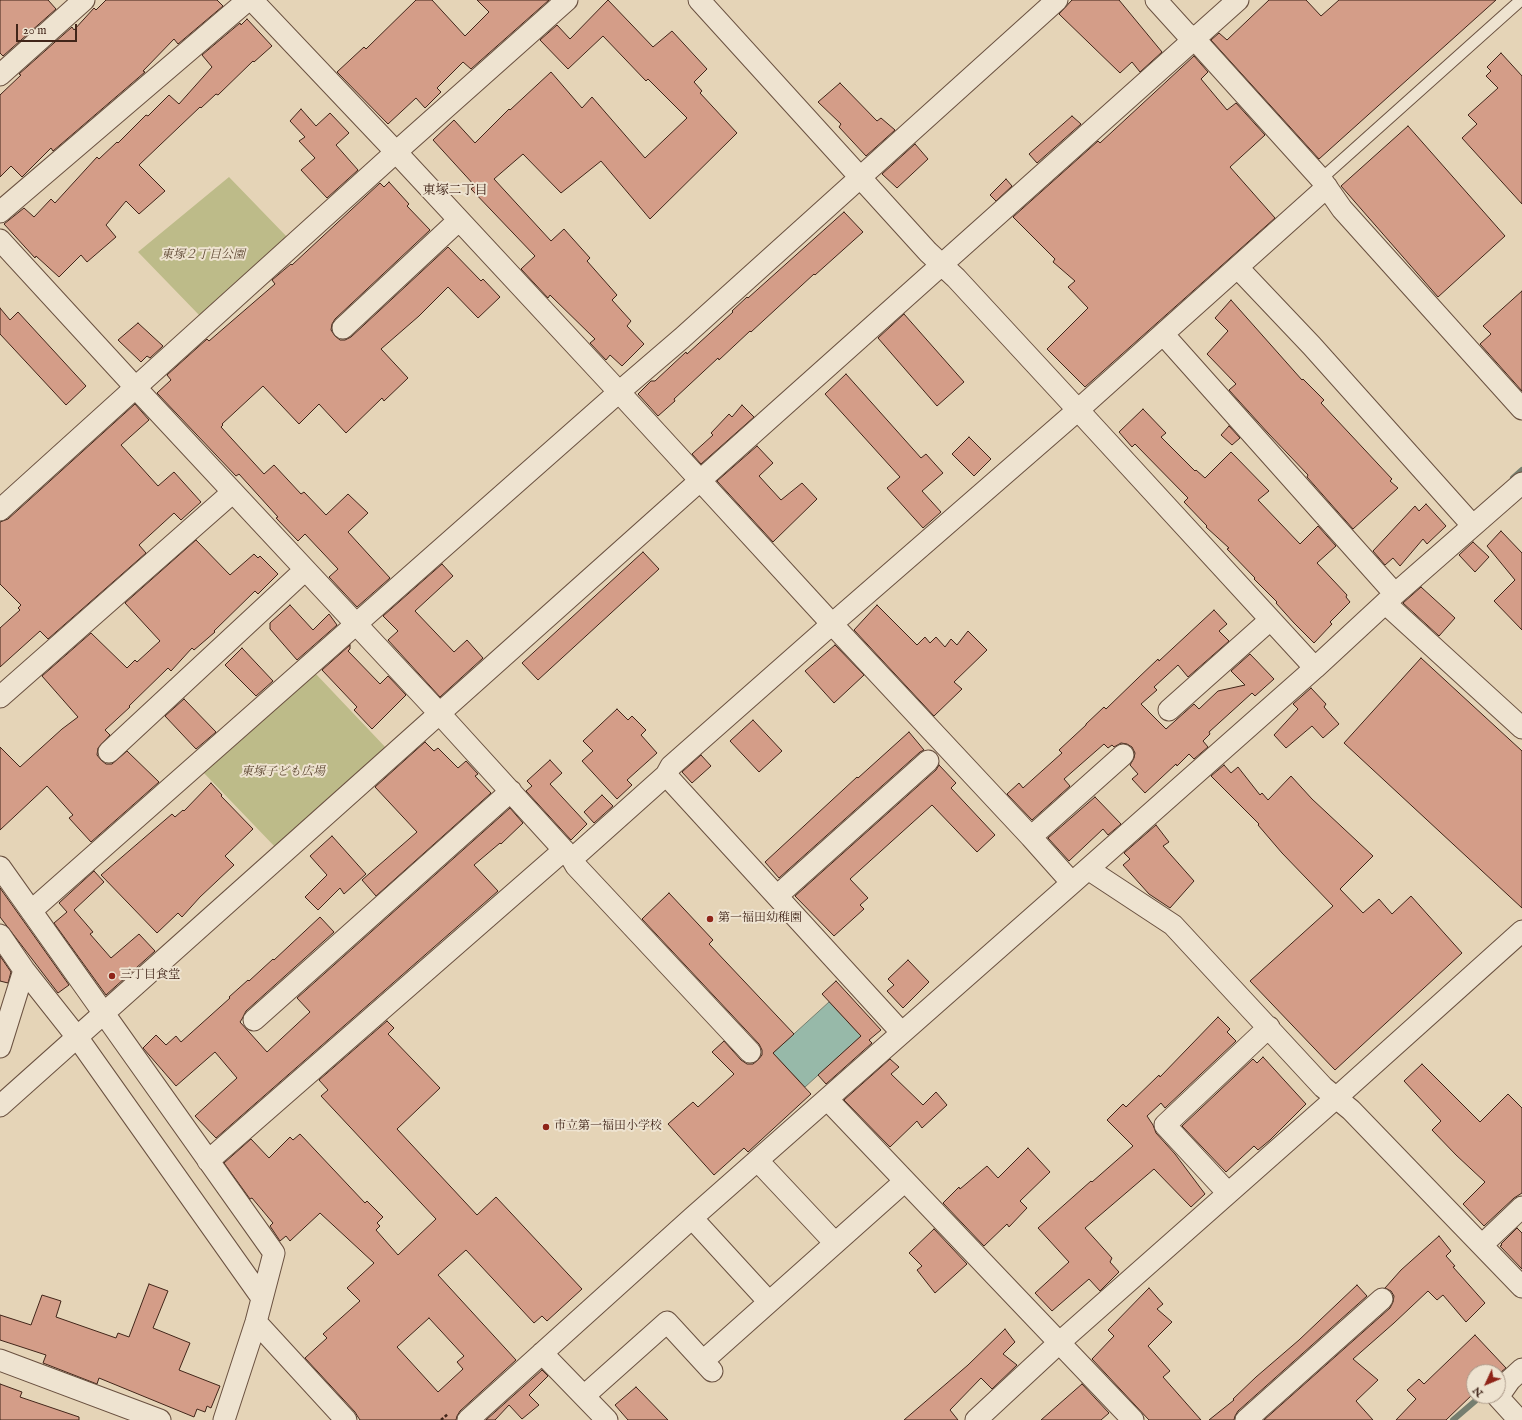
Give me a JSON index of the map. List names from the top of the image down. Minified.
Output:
{"districts":["東塚二丁目"],"parks":["東塚２丁目公園","東塚子ども広場"],"places":["第一福田幼稚園","三丁目食堂","市立第一福田小学校"],"scale_bar":"20 m","north":"bottom left"}
